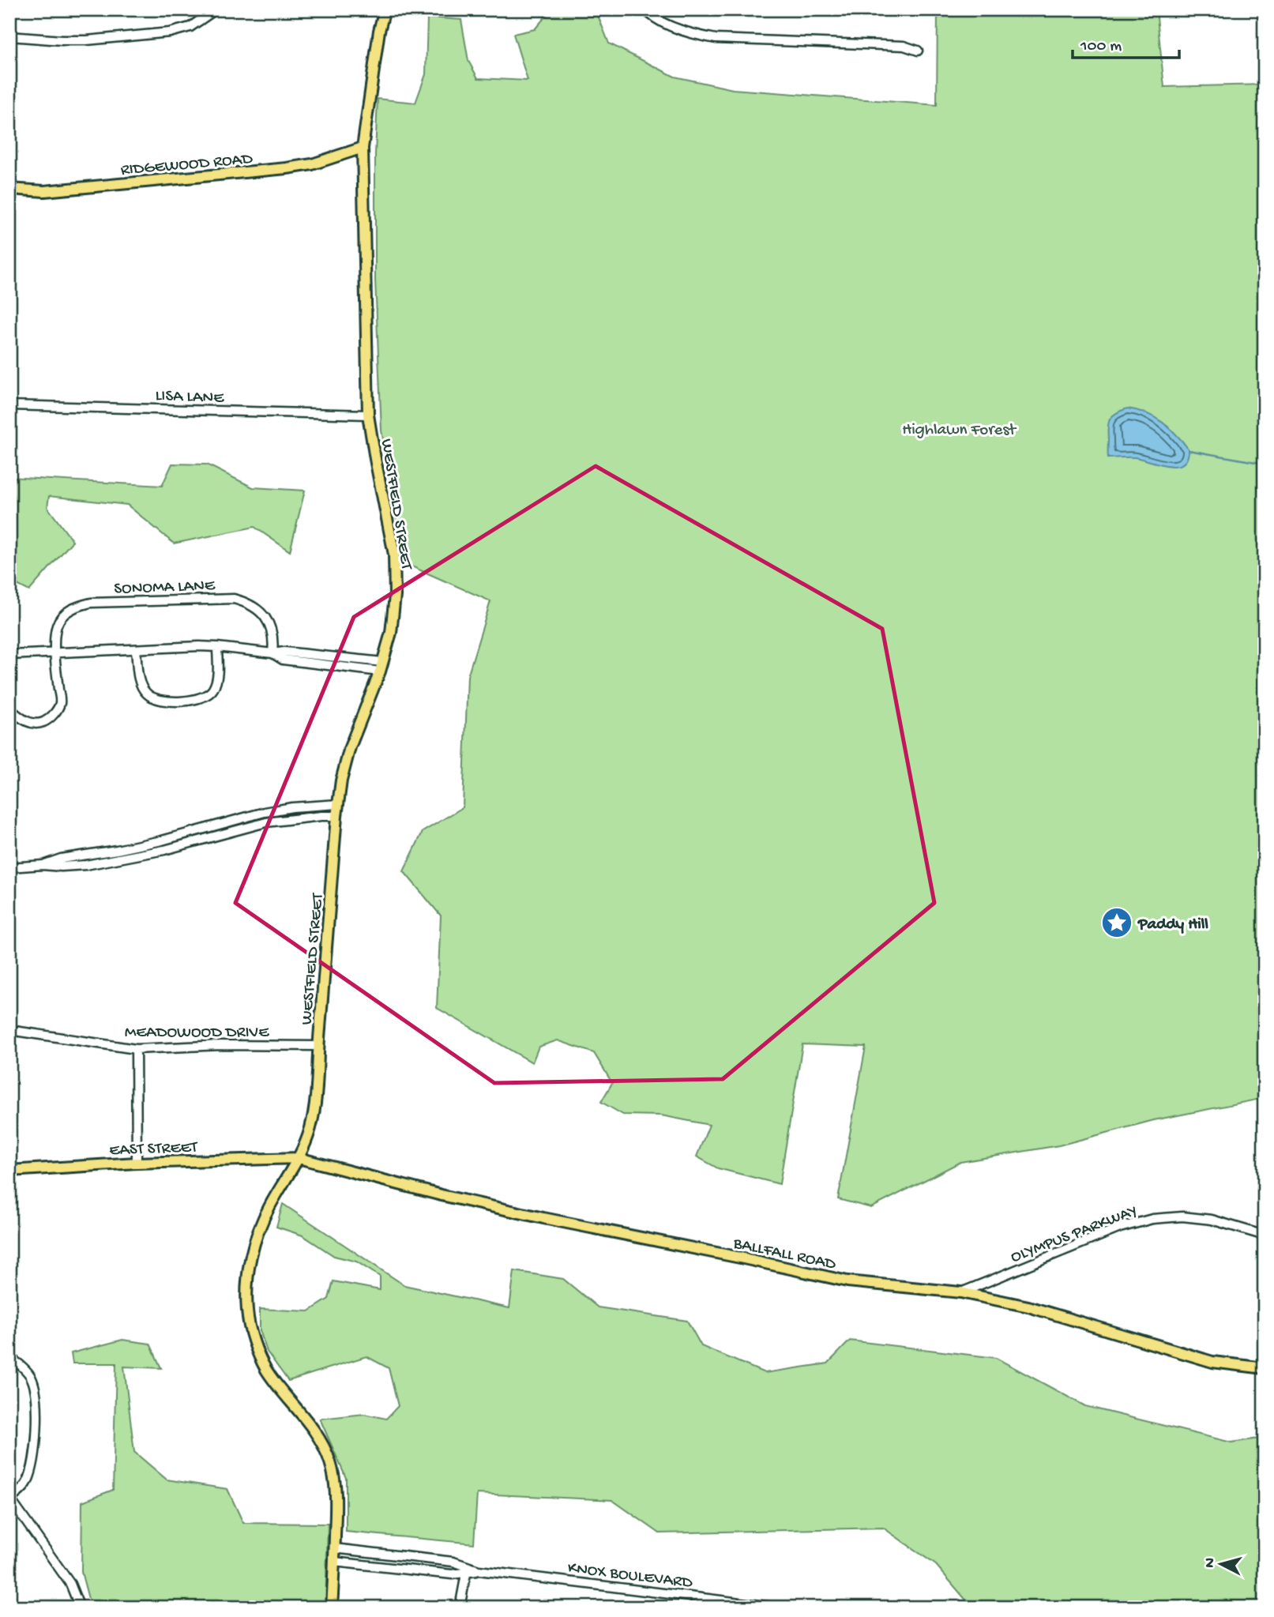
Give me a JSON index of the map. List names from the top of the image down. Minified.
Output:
{"streets":{"main road":["RIDGEWOOD ROAD","WESTFIELD STREET","EAST STREET","BALLFALL ROAD"],"street":["LISA LANE","SONOMA LANE","MEADOWOOD DRIVE","OLYMPUS PARKWAY","KNOX BOULEVARD"]},"crossings":[["RIDGEWOOD ROAD","WESTFIELD STREET"],["LISA LANE","WESTFIELD STREET"],["WESTFIELD STREET","MEADOWOOD DRIVE"],["WESTFIELD STREET","EAST STREET"],["WESTFIELD STREET","BALLFALL ROAD"],["WESTFIELD STREET","KNOX BOULEVARD"],["EAST STREET","BALLFALL ROAD"],["OLYMPUS PARKWAY","BALLFALL ROAD"]],"parks":["Highlawn Forest"],"places":{"place":["Paddy Hill"]},"scale_bar":"100 m","north":"left"}
